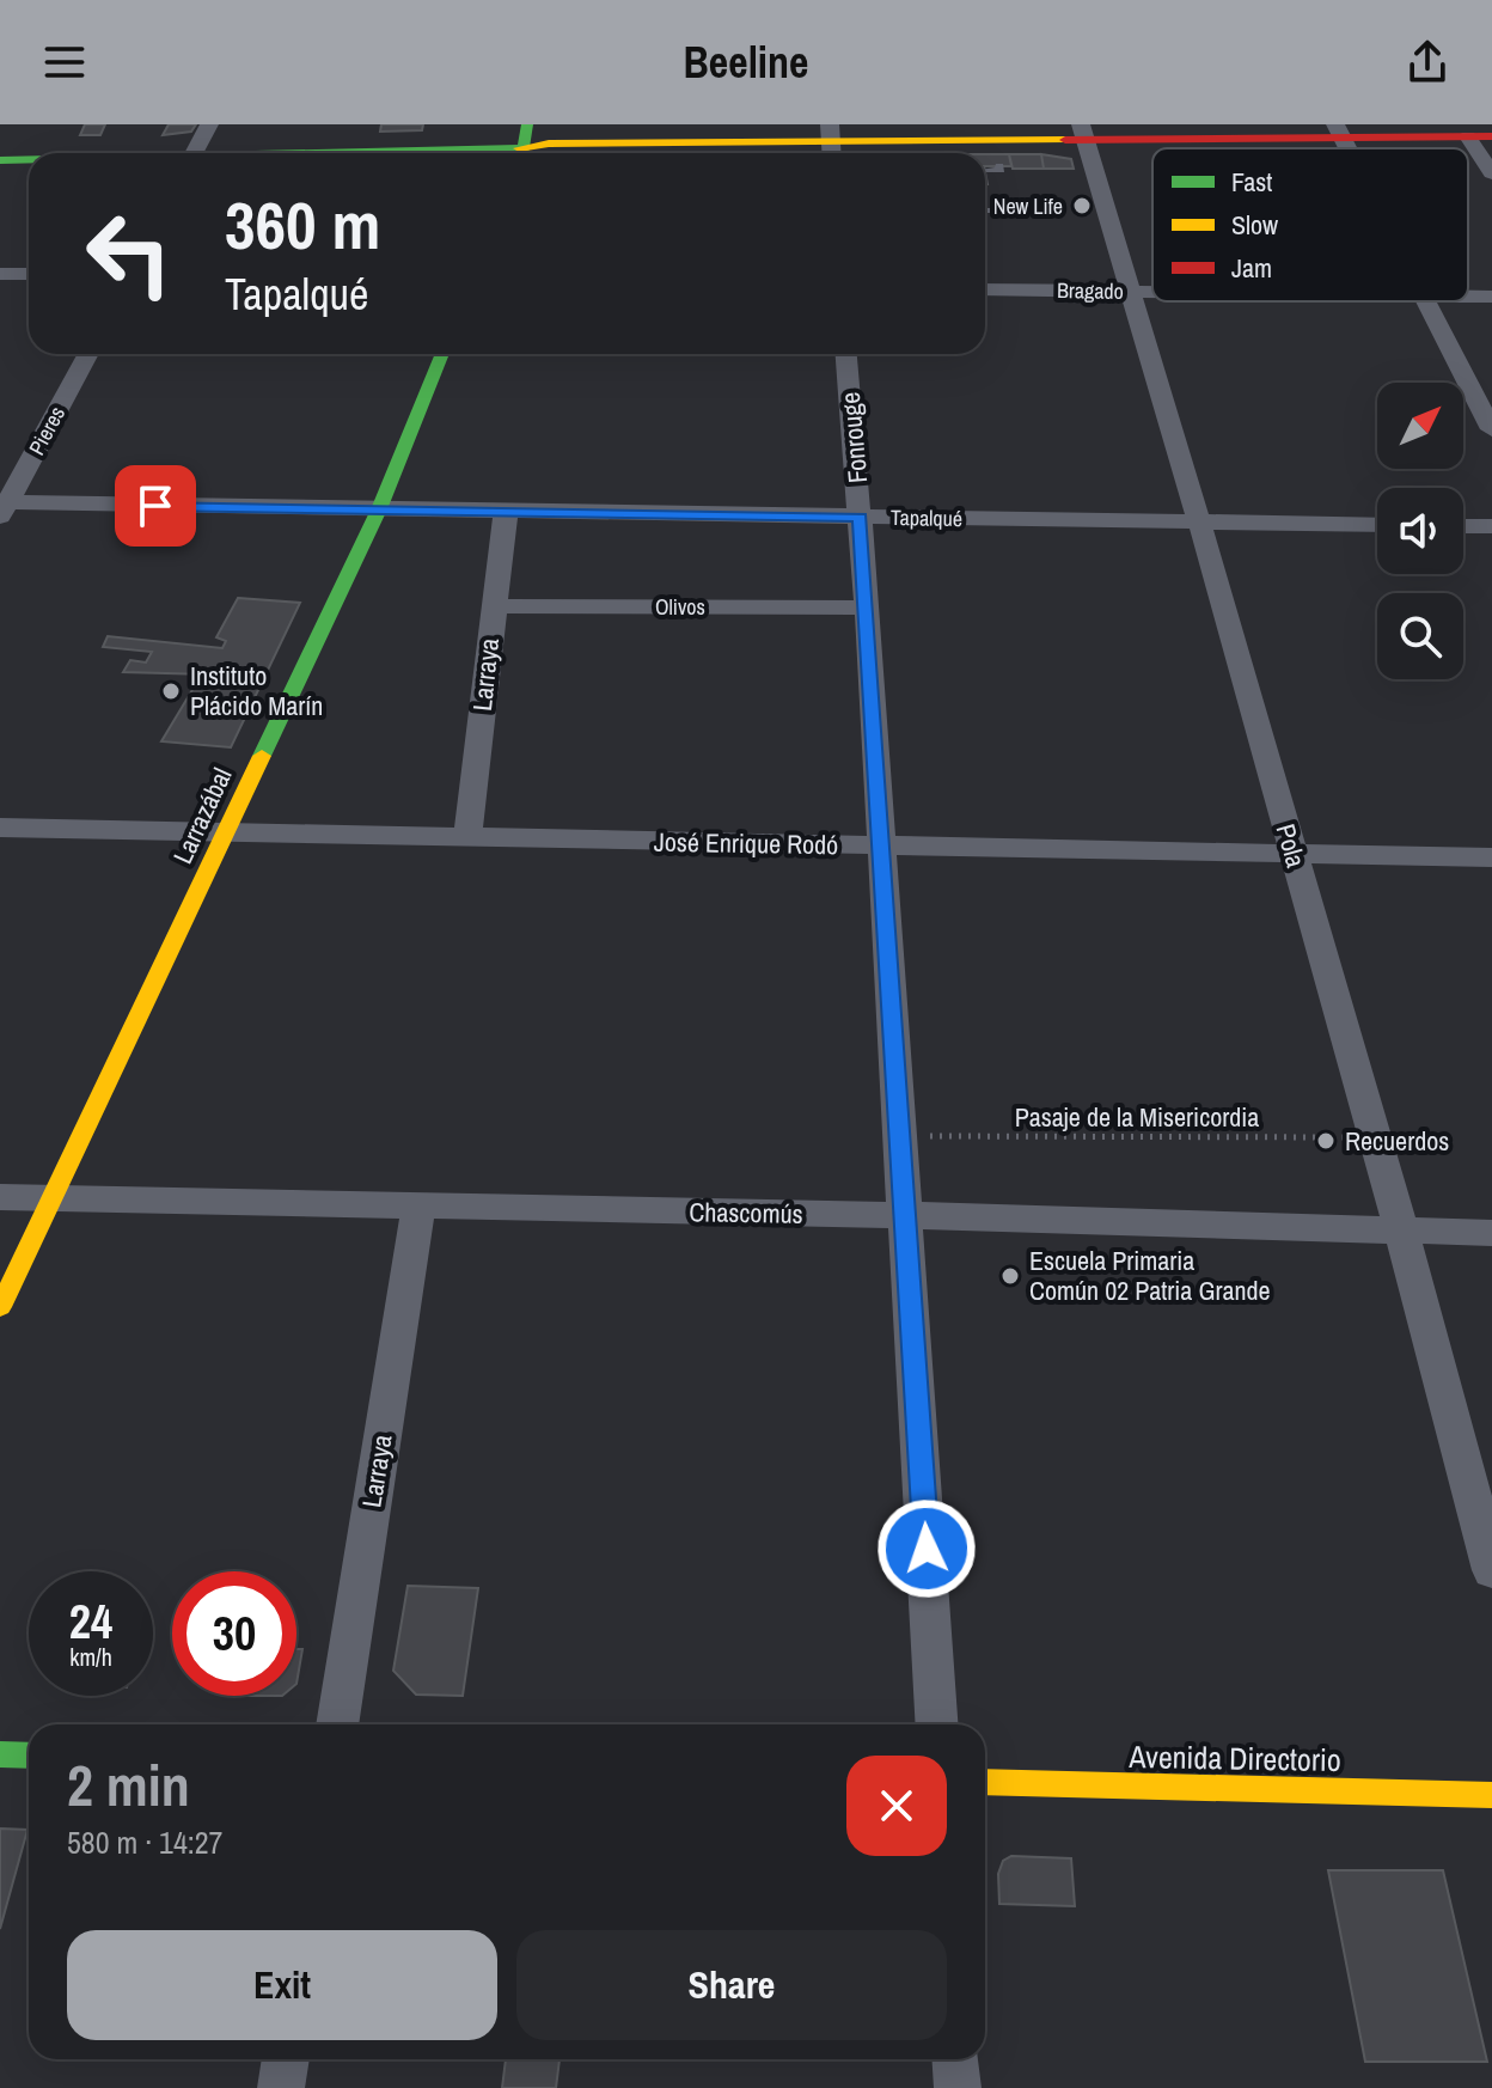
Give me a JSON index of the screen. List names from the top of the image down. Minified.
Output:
{"streets":{"main road":["Larrazábal","Avenida Directorio"],"street":["Bragado","Pieres","Fonrouge","Tapalqué","Olivos","Larraya","José Enrique Rodó","Pola","Chascomús"],"path":["Pasaje de la Misericordia"]},"crossings":[["Bragado","Pola"],["Pieres","Tapalqué"],["Fonrouge","Tapalqué"],["Fonrouge","Olivos"],["Fonrouge","José Enrique Rodó"],["Fonrouge","Pasaje de la Misericordia"],["Fonrouge","Chascomús"],["Tapalqué","Larraya"],["Tapalqué","Larrazábal"],["Tapalqué","Pola"],["Olivos","Larraya"],["Larraya","José Enrique Rodó"],["Larraya","Chascomús"],["Larrazábal","José Enrique Rodó"],["Larrazábal","Chascomús"],["José Enrique Rodó","Pola"],["Pola","Pasaje de la Misericordia"],["Pola","Chascomús"]],"places":["New Life","Instituto Plácido Marín","Recuerdos","Escuela Primaria Común 02 Patria Grande"],"legend":["Fast","Slow","Jam"],"north":"top right","page":{"header":"Beeline","turn":["360 m","Tapalqué"],"speed":"24 km/h","limit":"30","heading":["2 min","580 m · 14:27"],"buttons":["Exit","Share"]}}
